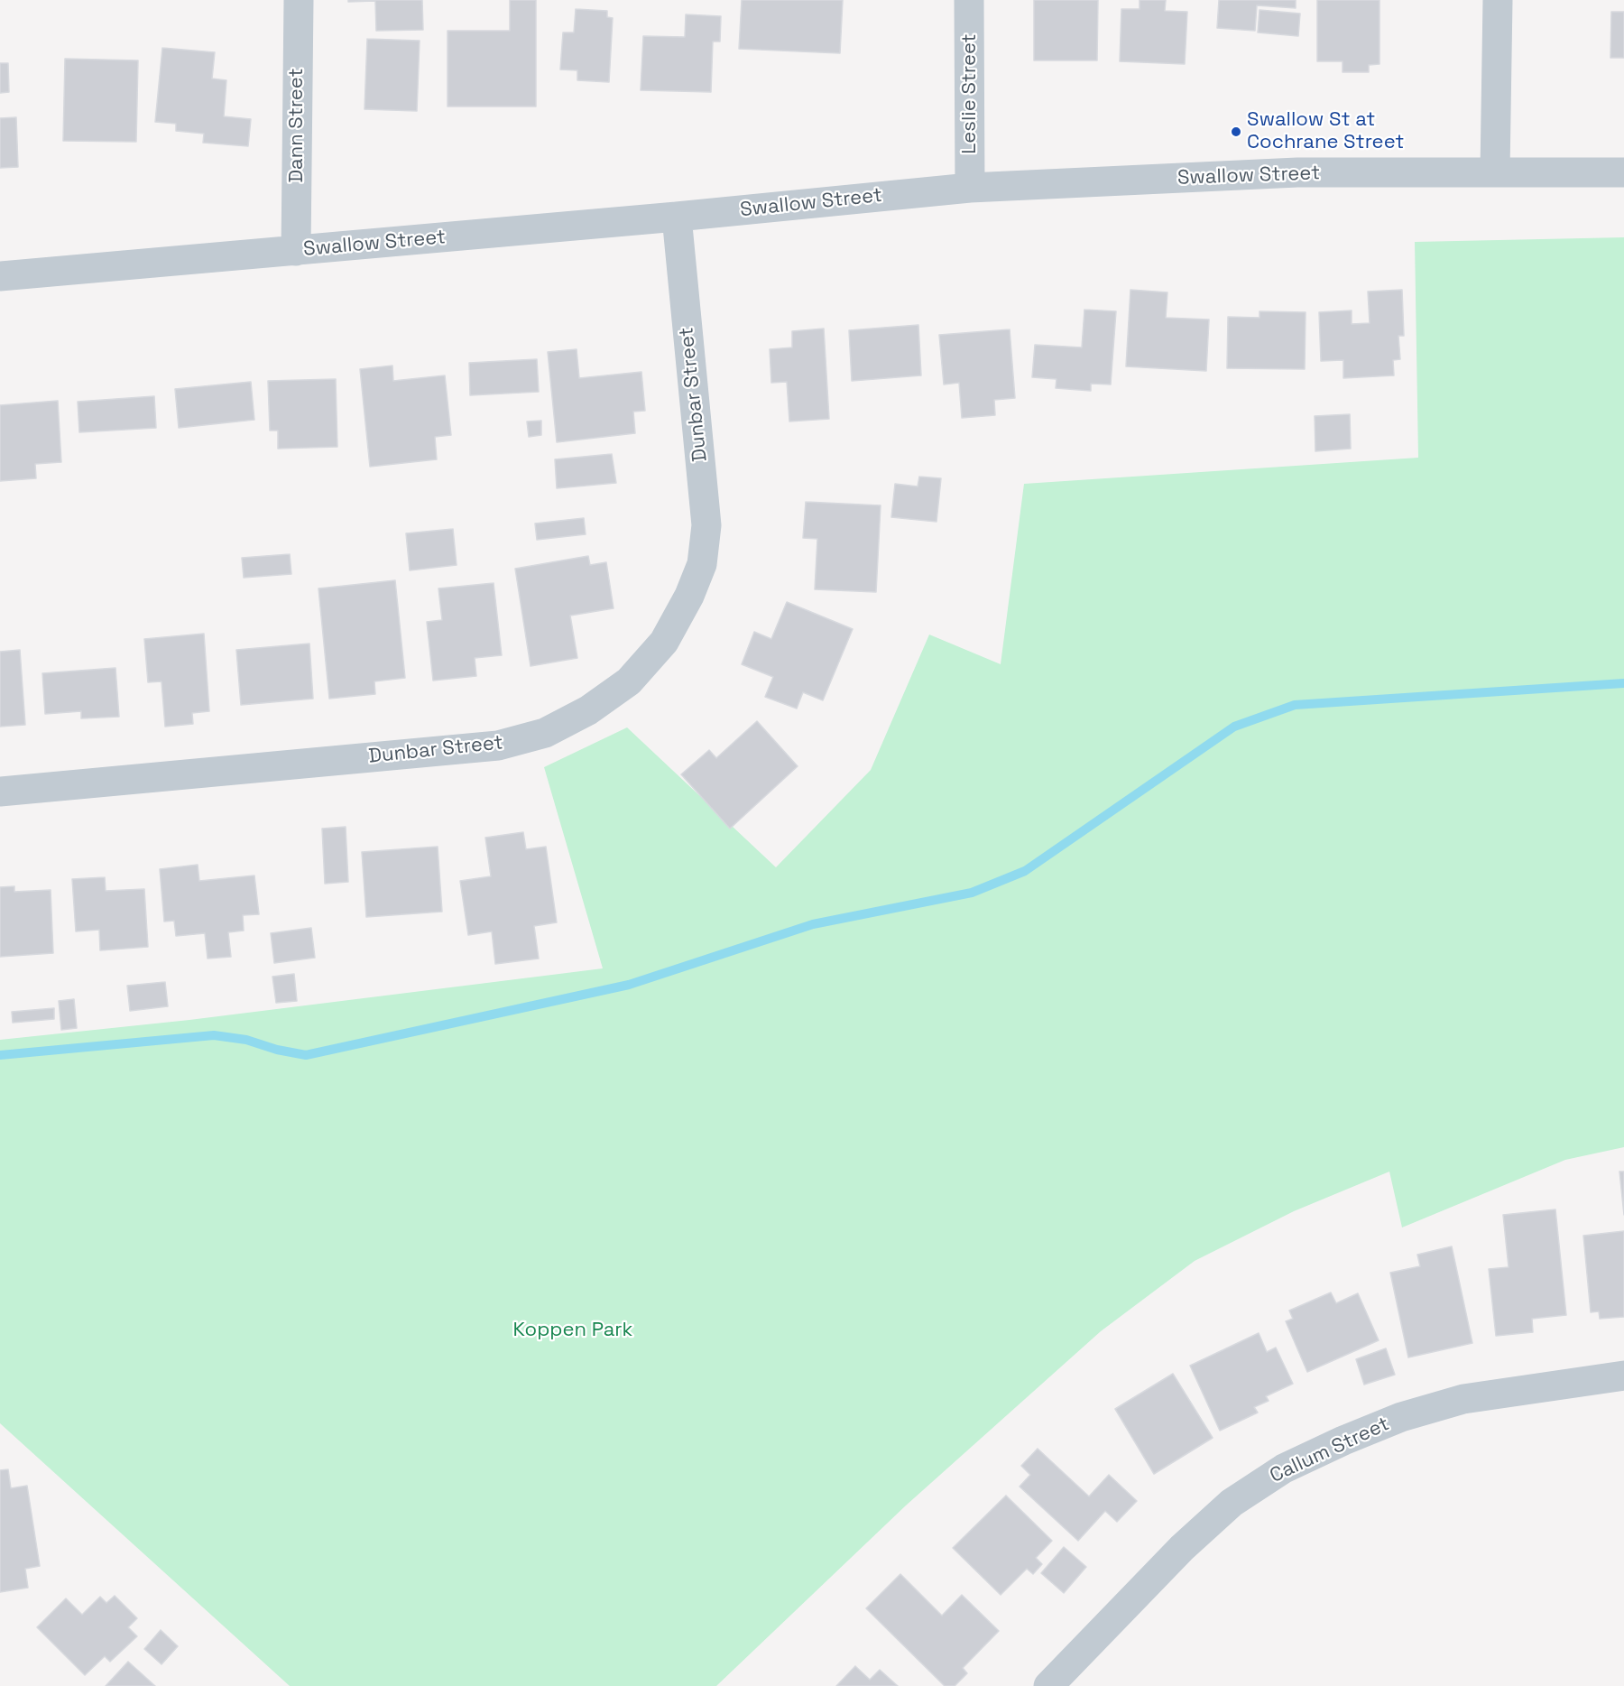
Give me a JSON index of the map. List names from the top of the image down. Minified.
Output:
{"streets":{"street":["Leslie Street","Dann Street","Swallow Street","Dunbar Street","Callum Street"]},"crossings":[["Leslie Street","Swallow Street"],["Dann Street","Swallow Street"],["Swallow Street","Dunbar Street"]],"parks":["Koppen Park"],"places":["Swallow St at Cochrane Street"]}
